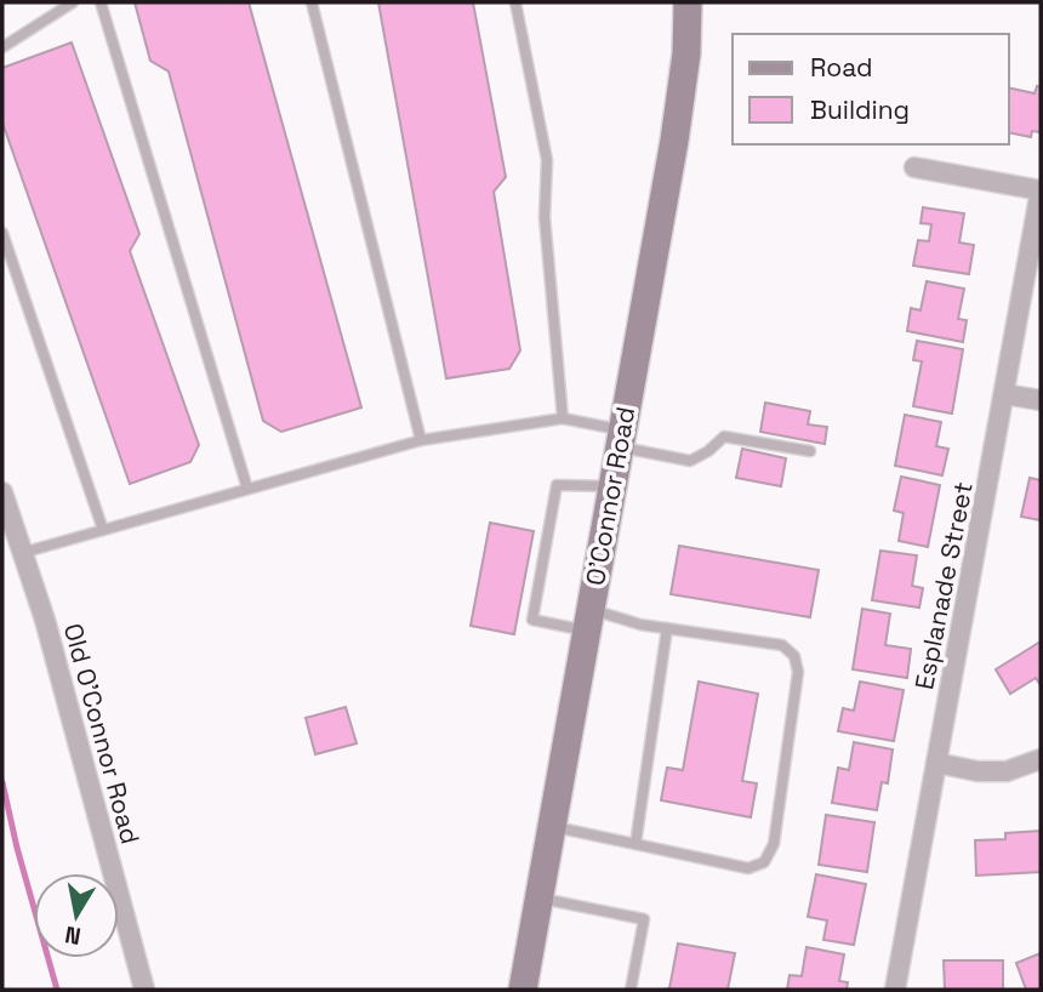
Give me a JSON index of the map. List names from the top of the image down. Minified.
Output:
{"streets":{"main road":["O'Connor Road"],"street":["Esplanade Street","Old O'Connor Road"]},"legend":["Road","Building"],"north":"bottom"}
